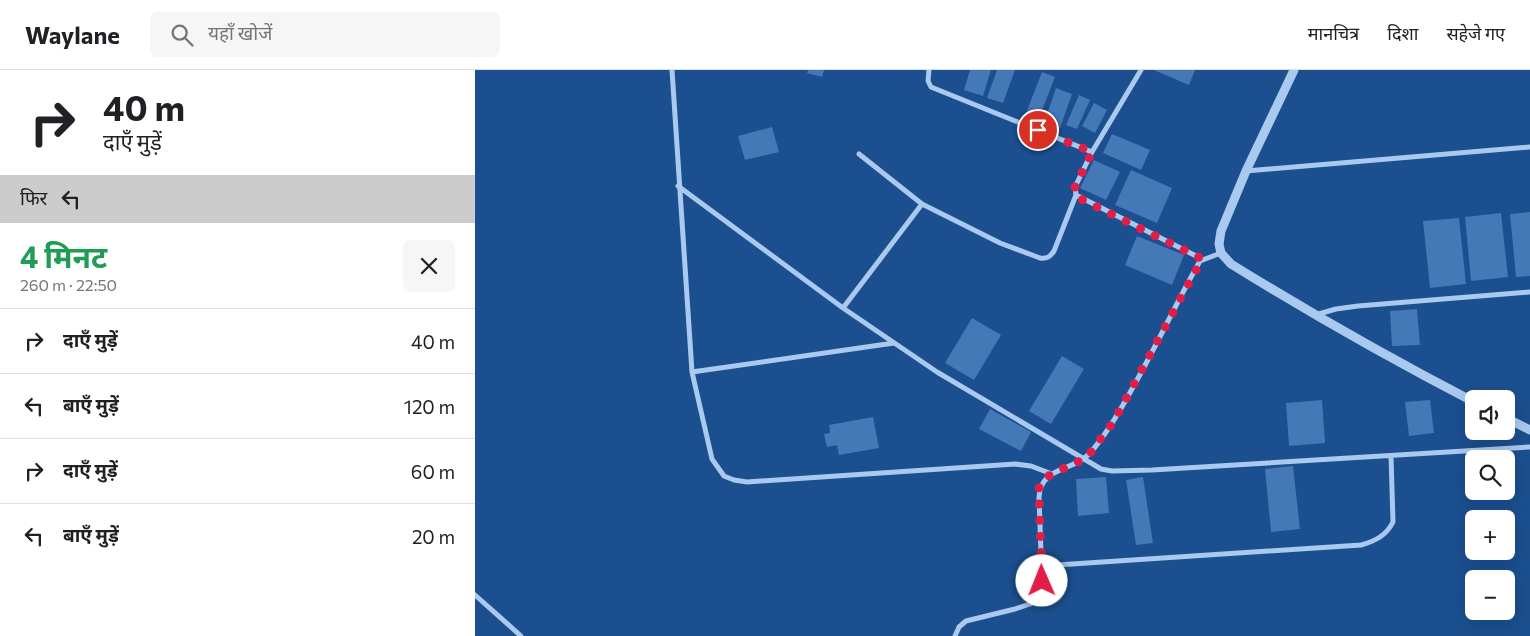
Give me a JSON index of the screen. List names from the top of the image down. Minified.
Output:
{"page":{"header":"Waylane","search":"यहाँ खोजें","nav":["मानचित्र","दिशा","सहेजे गए"],"turn":["40 m","दाएँ मुड़ें"],"then":"फिर","heading":["4 मिनट","260 m · 22:50"],"list":[{"name":"दाएँ मुड़ें","value":"40 m"},{"name":"बाएँ मुड़ें","value":"120 m"},{"name":"दाएँ मुड़ें","value":"60 m"},{"name":"बाएँ मुड़ें","value":"20 m"}],"map_buttons":["+","−"]}}
